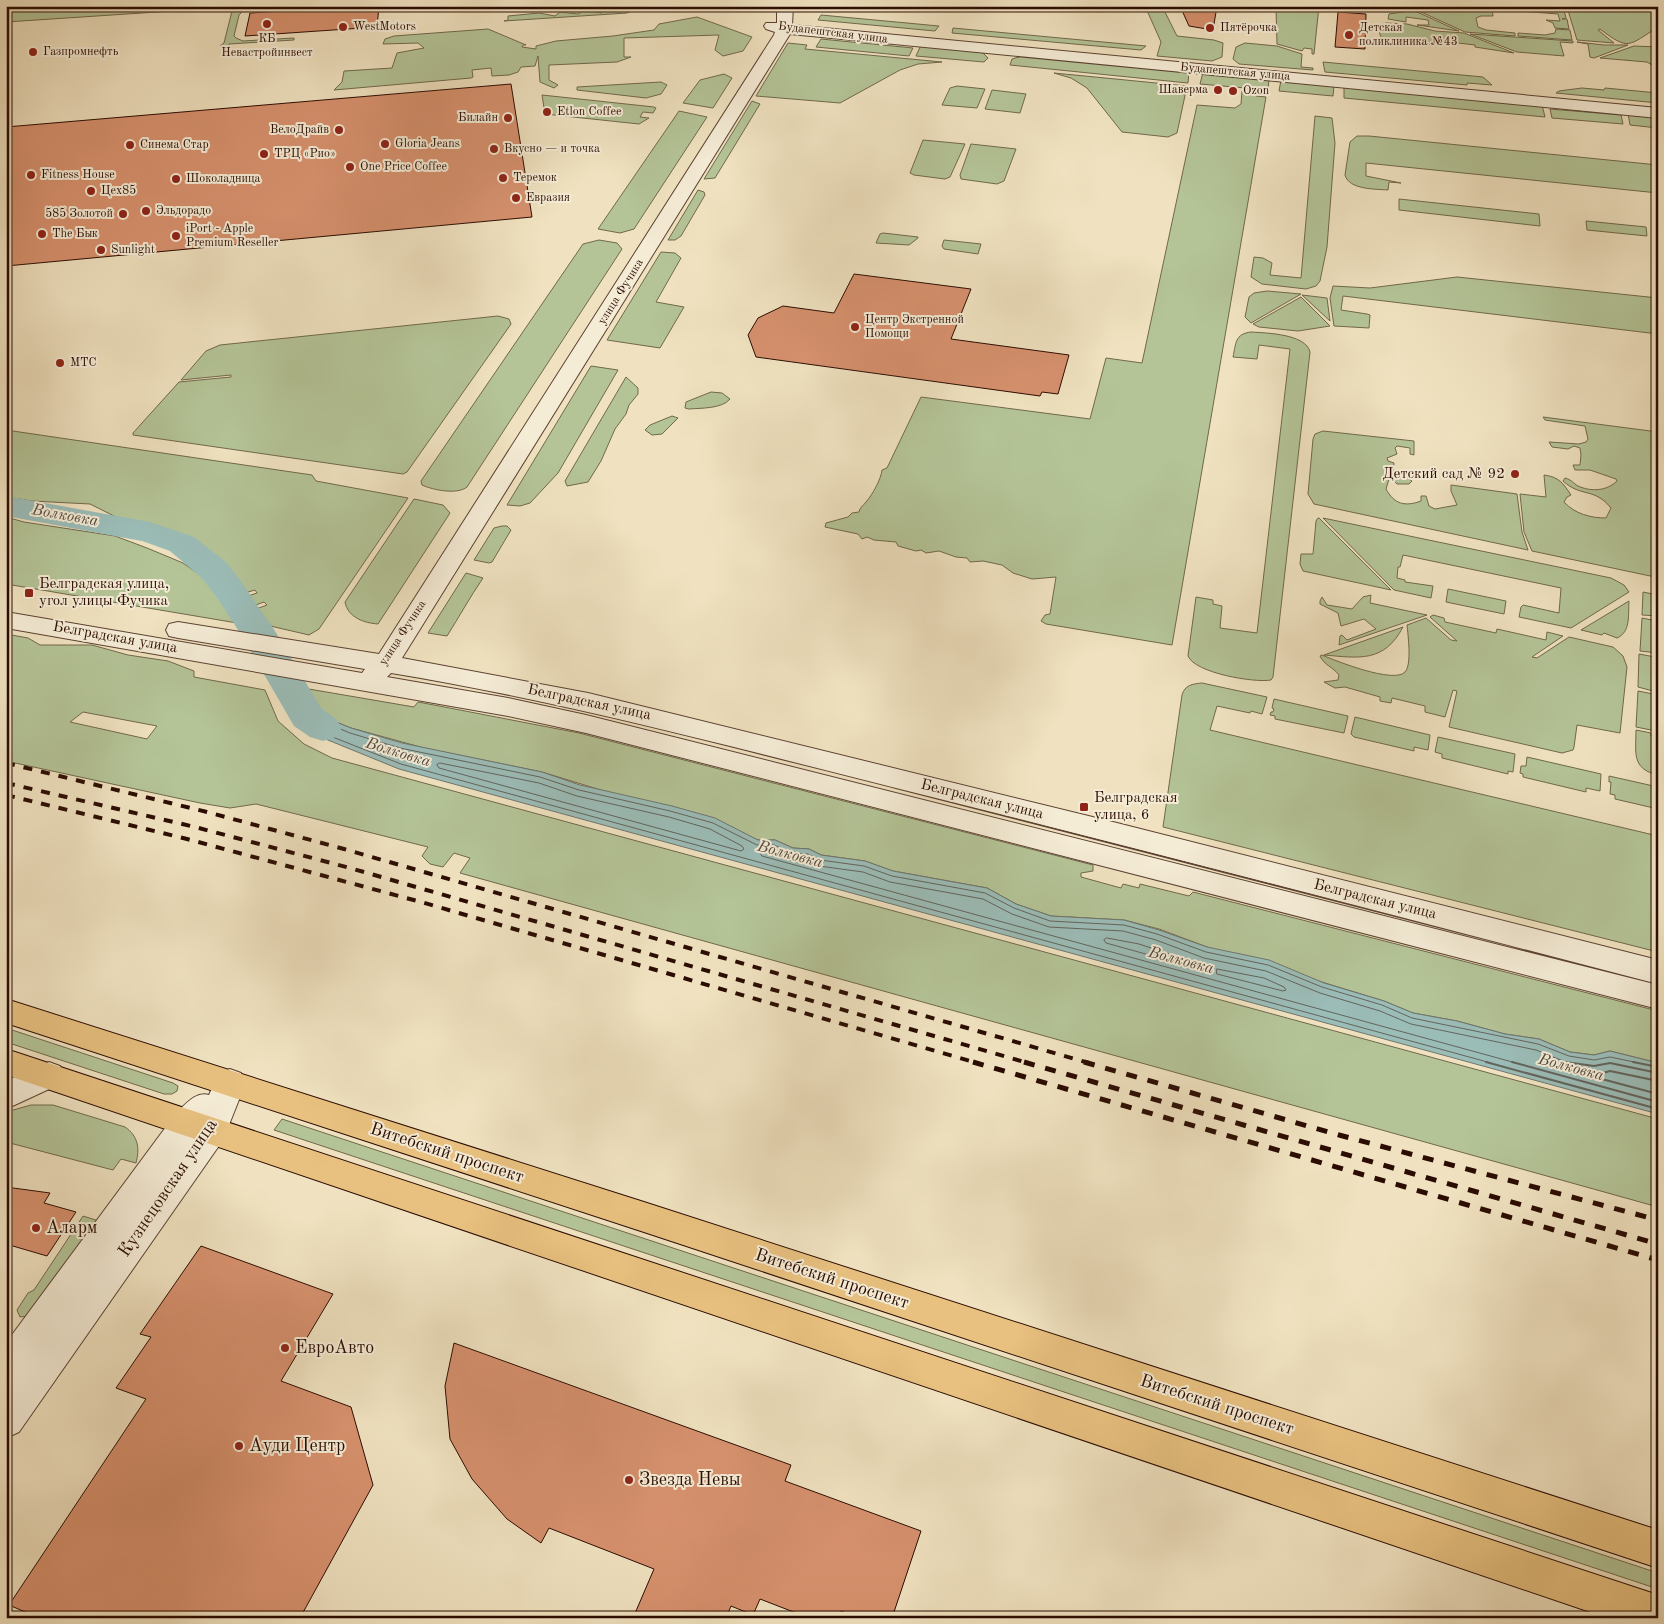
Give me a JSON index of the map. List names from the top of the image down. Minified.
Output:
{"streets":{"main road":["Витебский проспект"],"street":["Будапештская улица","улица Фучика","Белградская улица","Кузнецовская улица"]},"crossings":[["Будапештская улица","улица Фучика"],["улица Фучика","Белградская улица"],["Витебский проспект","Кузнецовская улица"]],"water":["Волковка"],"places":{"other":["КБ Невастройинвест","WestMotors","Пятёрочка","Детская поликлиника №43","Газпромнефть","Шаверма","Ozon","Etlon Coffee","Билайн","ВелоДрайв","Gloria Jeans","Синема Стар","Вкусно — и точка","ТРЦ «Рио»","One Price Coffee","Fitness House","Теремок","Шоколадница","Цех85","Евразия","Эльдорадо","585 Золотой","The Бык","iPort - Apple Premium Reseller","Sunlight","Центр Экстренной Помощи","МТС","Детский сад № 92","Аларм","ЕвроАвто","Ауди Центр","Звезда Невы"],"transit":["Белградская улица, угол улицы Фучика","Белградская улица, 6"]}}
